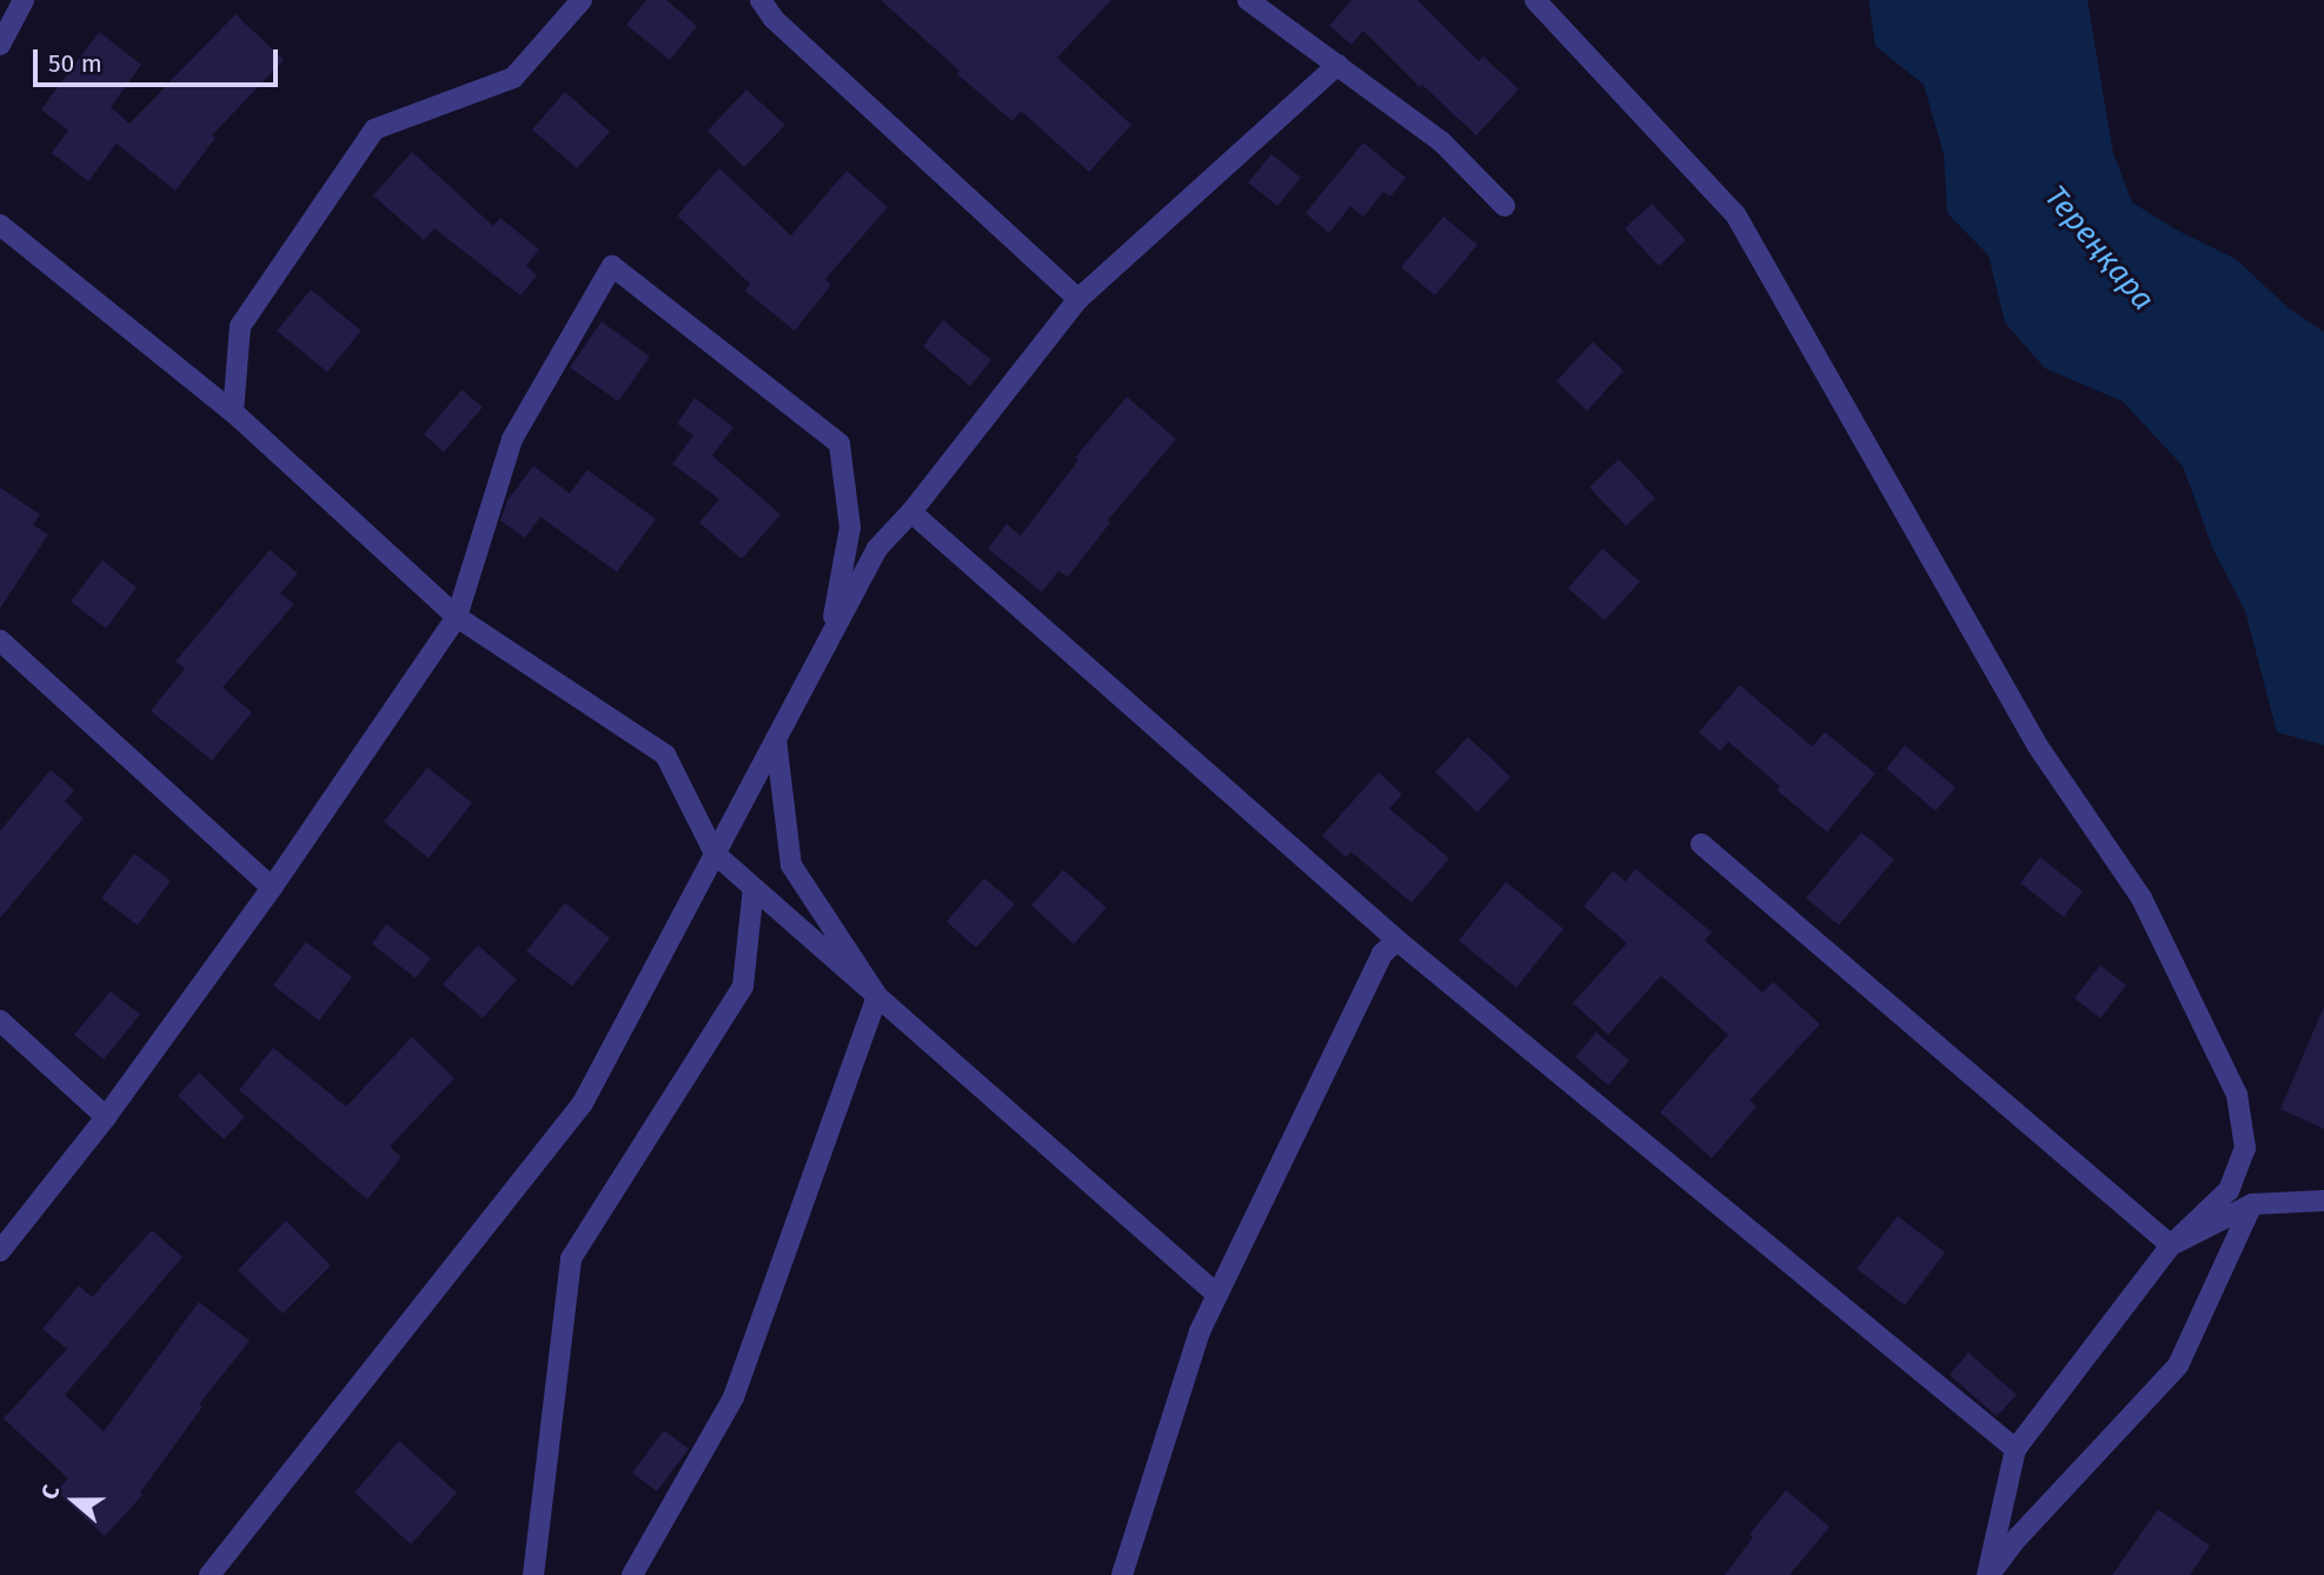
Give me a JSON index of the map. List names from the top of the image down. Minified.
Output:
{"water":["Тереңқара"],"scale_bar":"50 m","north":"left"}
